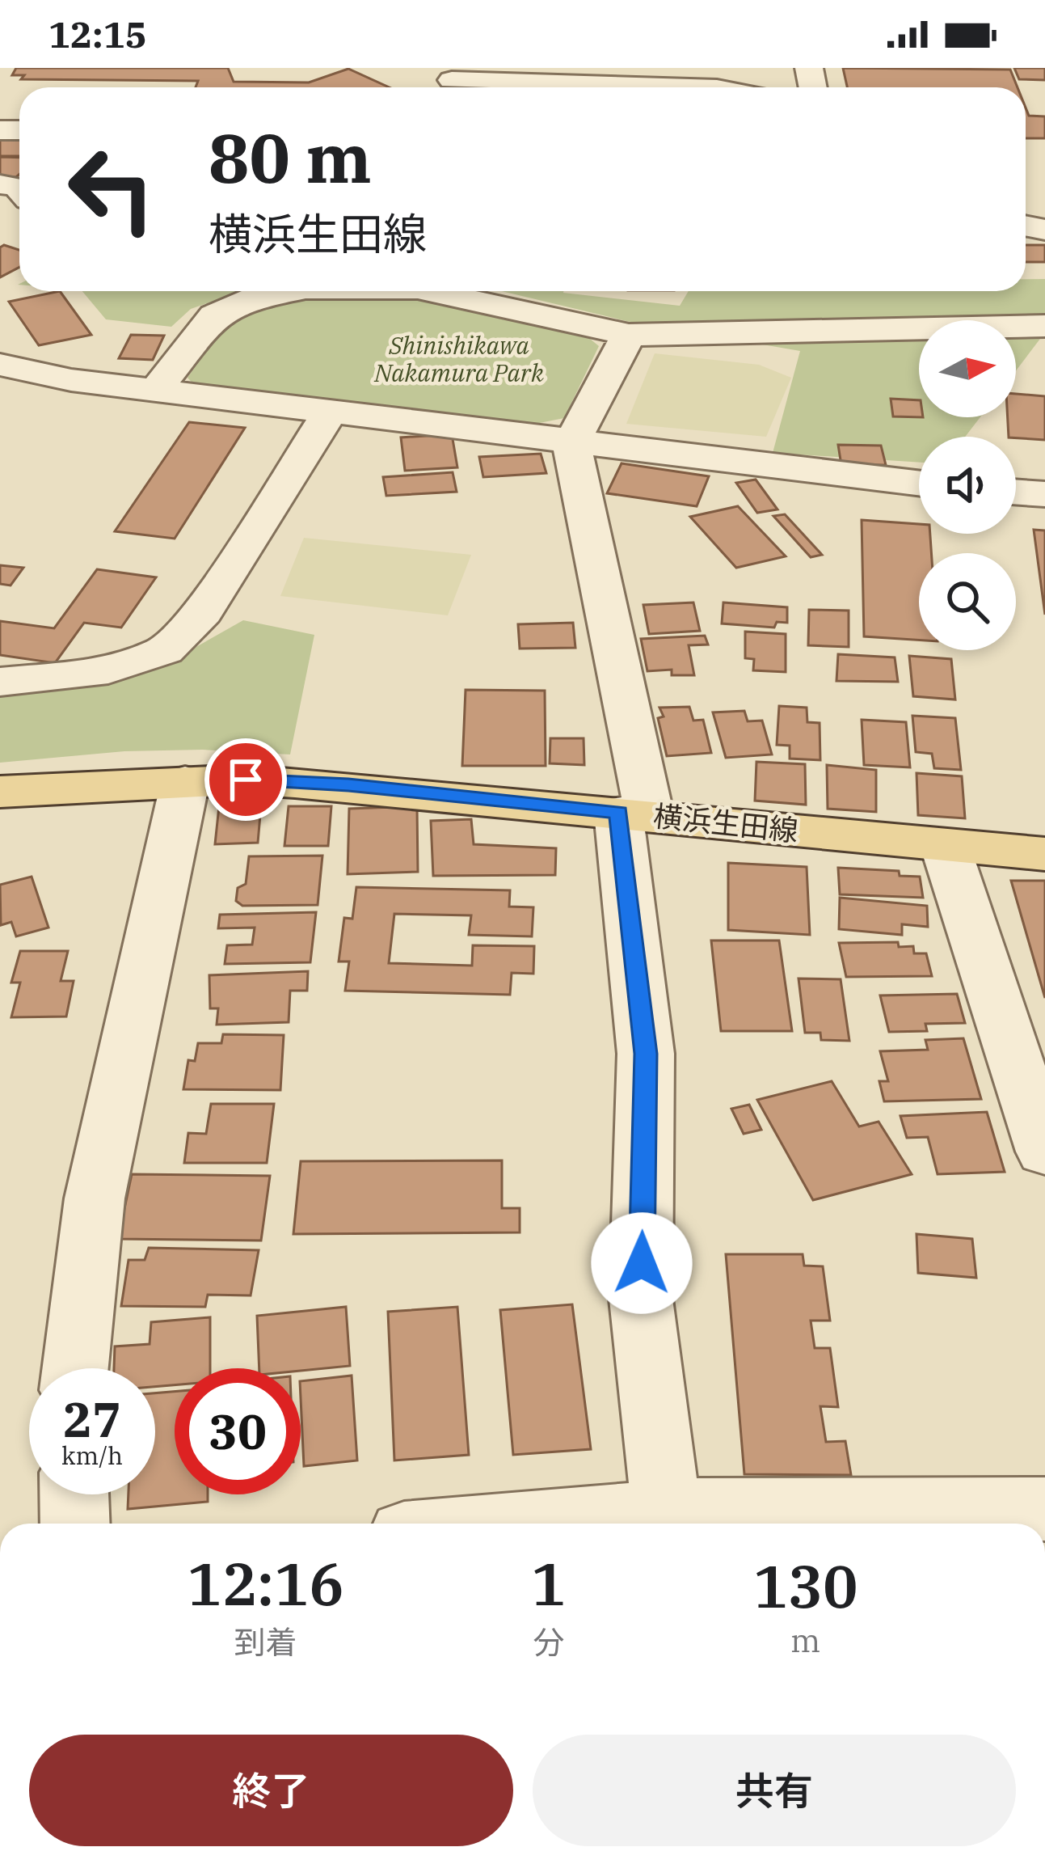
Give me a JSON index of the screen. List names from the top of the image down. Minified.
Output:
{"streets":{"main road":["横浜生田線"]},"parks":["Shinishikawa Nakamura Park"],"north":"right","page":{"status":"12:15","turn":["80 m","横浜生田線"],"speed":"27 km/h","limit":"30","eta":["12:16","到着","1","分","130","m"],"buttons":["終了","共有"]}}
